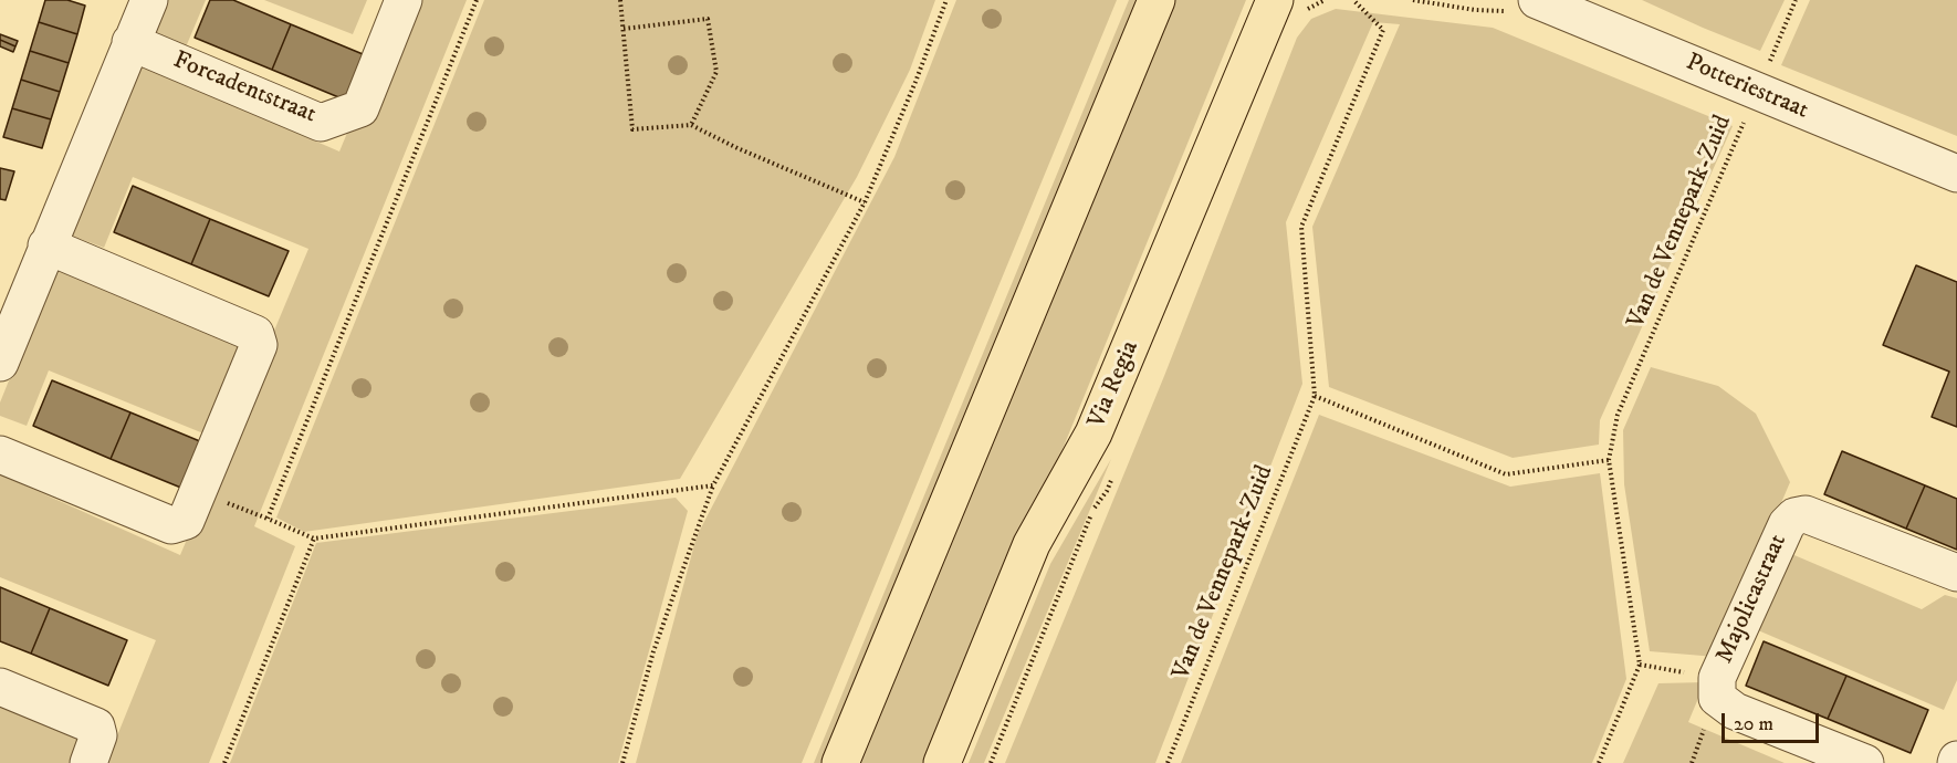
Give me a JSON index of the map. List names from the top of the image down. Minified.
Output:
{"streets":{"main road":["Via Regia"],"street":["Potteriestraat","Forcadentstraat","Majolicastraat"],"path":["Van de Vennepark-Zuid"]},"crossings":[["Potteriestraat","Van de Vennepark-Zuid"]],"scale_bar":"20 m"}
